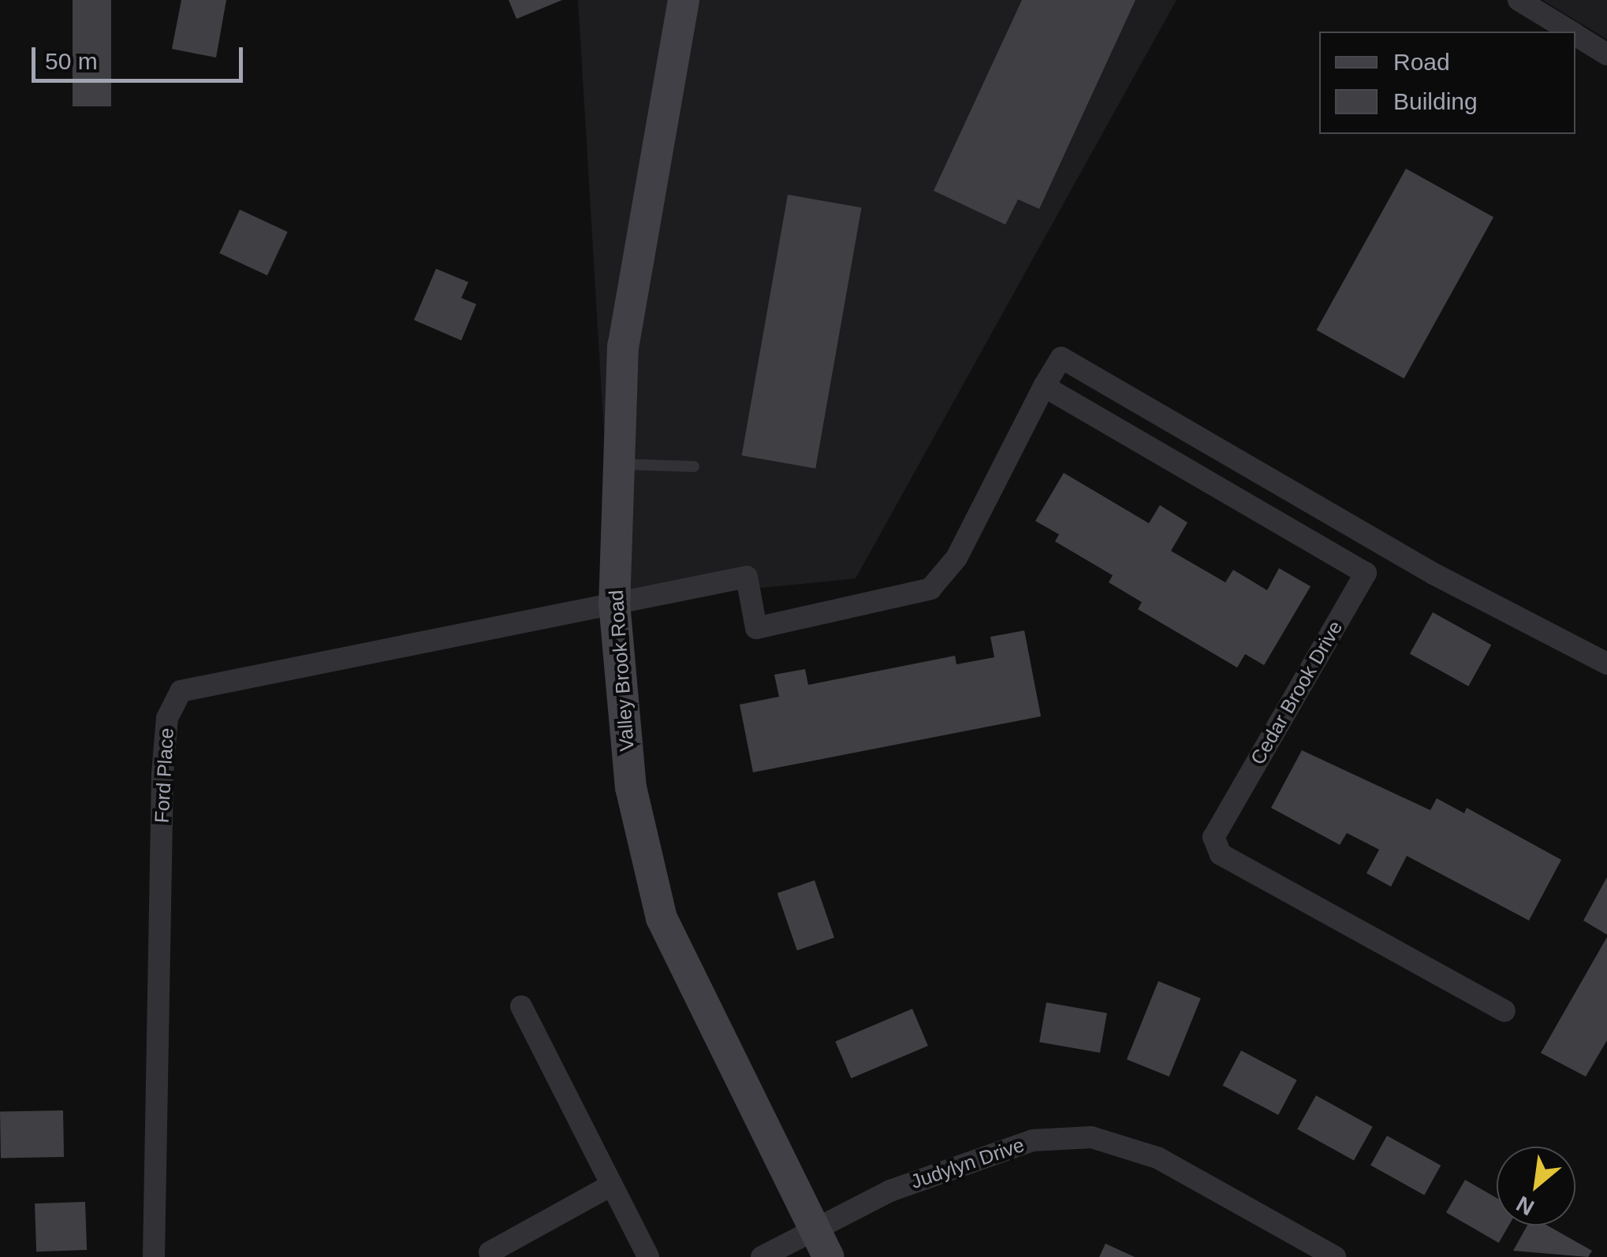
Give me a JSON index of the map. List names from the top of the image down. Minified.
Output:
{"streets":{"main road":["Valley Brook Road"],"street":["Cedar Brook Drive","Ford Place","Judylyn Drive"]},"crossings":[["Valley Brook Road","Ford Place"],["Valley Brook Road","Judylyn Drive"]],"legend":["Road","Building"],"scale_bar":"50 m","north":"bottom left"}
